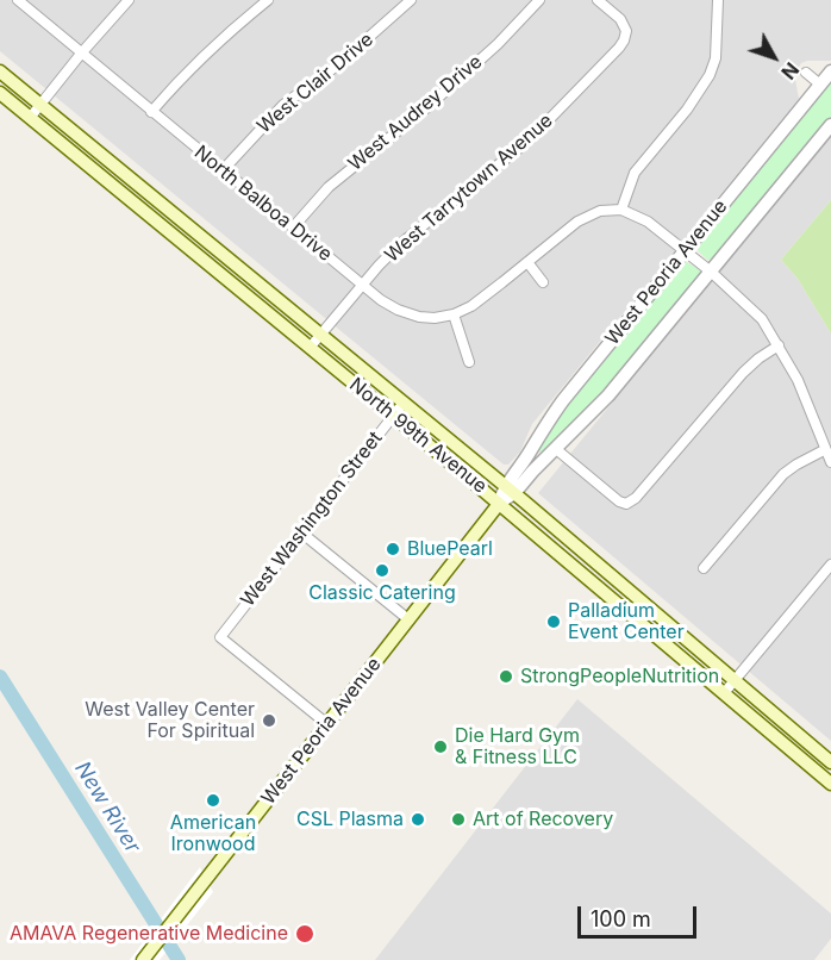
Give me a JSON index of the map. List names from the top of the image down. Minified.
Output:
{"streets":{"main road":["West Peoria Avenue","North 99th Avenue"],"street":["West Clair Drive","West Audrey Drive","West Tarrytown Avenue","North Balboa Drive","West Washington Street"]},"crossings":[["West Clair Drive","North Balboa Drive"],["West Audrey Drive","North Balboa Drive"],["West Tarrytown Avenue","North Balboa Drive"],["West Tarrytown Avenue","North 99th Avenue"],["West Peoria Avenue","North 99th Avenue"],["West Peoria Avenue","West Washington Street"],["North 99th Avenue","West Washington Street"]],"water":["New River"],"places":["BluePearl","Classic Catering","Palladium Event Center","StrongPeopleNutrition","West Valley Center For Spiritual","Die Hard Gym & Fitness LLC","American Ironwood","CSL Plasma","Art of Recovery","AMAVA Regenerative Medicine"],"scale_bar":"100 m","north":"bottom right"}
